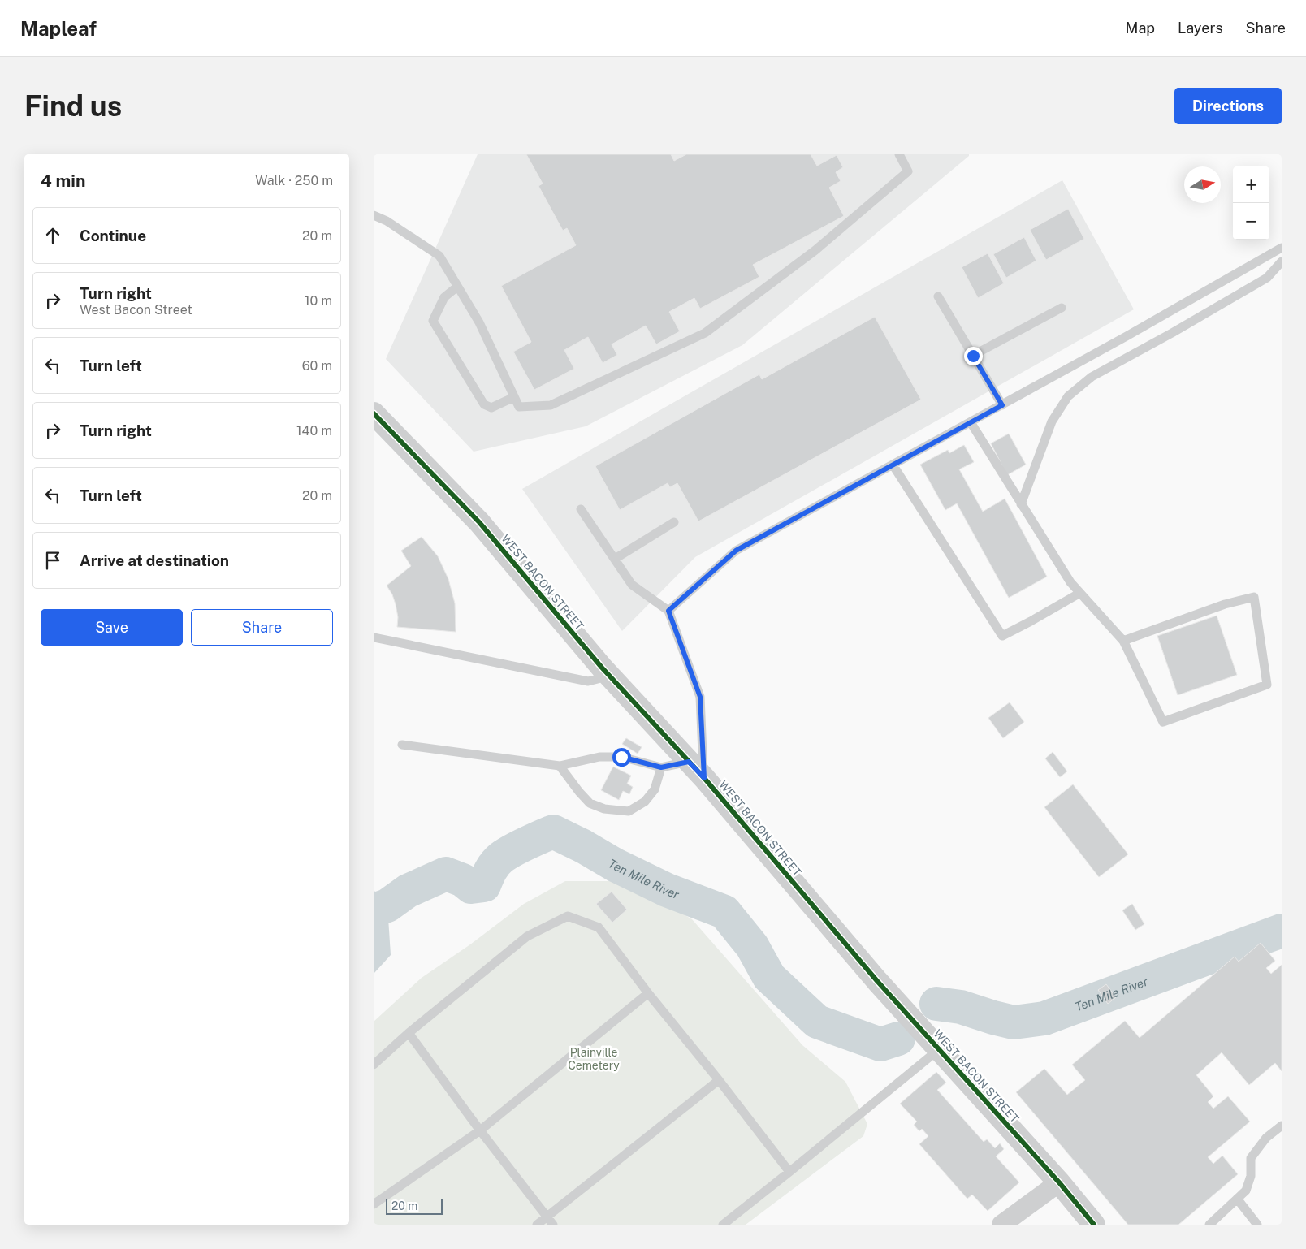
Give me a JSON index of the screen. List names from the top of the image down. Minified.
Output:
{"streets":{"street":["WEST BACON STREET"]},"water":["Ten Mile River"],"parks":["Plainville Cemetery"],"scale_bar":"20 m","north":"right","page":{"header":"Mapleaf","nav":["Map","Layers","Share"],"buttons":["Directions",["Save","Share"]],"title":"Find us","heading":["4 min","Walk · 250 m"],"map_buttons":["+","−"],"list":[["Continue","20 m"],["Turn right","West Bacon Street","10 m"],["Turn left","60 m"],["Turn right","140 m"],["Turn left","20 m"],"Arrive at destination"],"scale":"20 m"}}
